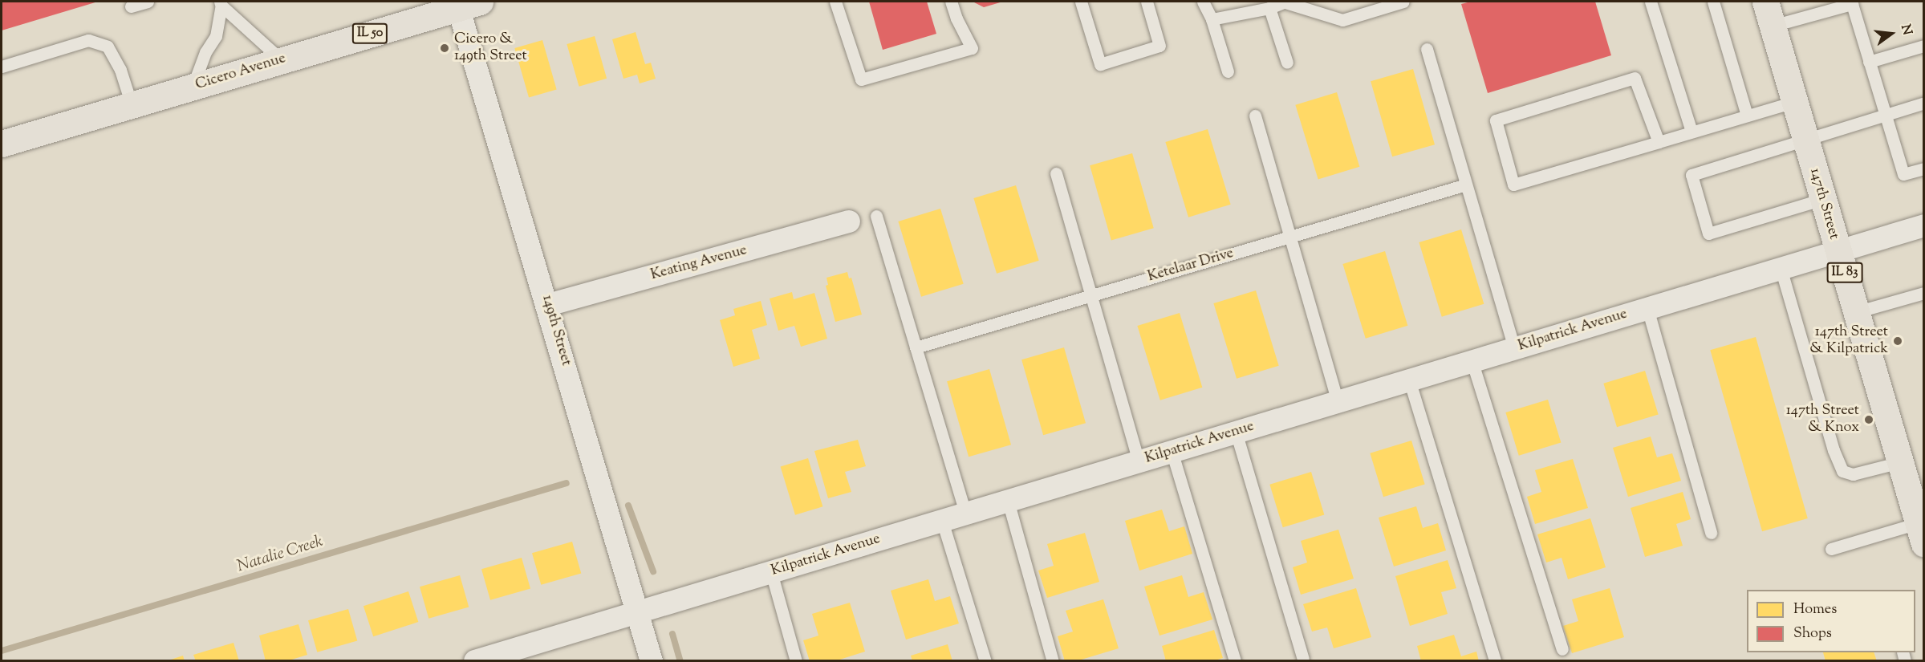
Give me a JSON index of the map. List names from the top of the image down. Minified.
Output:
{"streets":{"main road":["IL 50","Cicero Avenue","147th Street","IL 83"],"street":["Keating Avenue","149th Street","Kilpatrick Avenue"],"lane":["Ketelaar Drive"]},"crossings":[["Cicero Avenue","149th Street"],["147th Street","Kilpatrick Avenue"],["Keating Avenue","149th Street"],["149th Street","Kilpatrick Avenue"]],"water":["Natalie Creek"],"places":["Cicero & 149th Street","147th Street & Kilpatrick","147th Street & Knox"],"legend":["Homes","Shops"],"north":"right"}
